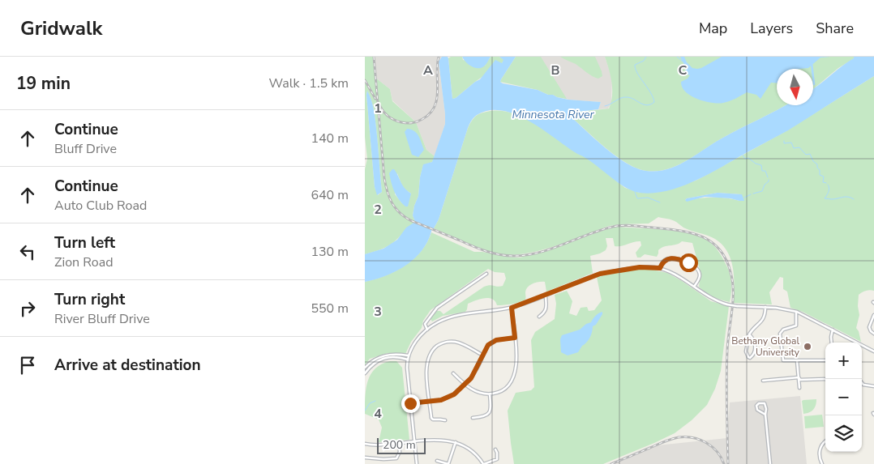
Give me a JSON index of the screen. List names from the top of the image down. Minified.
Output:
{"water":["Minnesota River"],"places":["Bethany Global University"],"scale_bar":"200 m","north":"bottom","page":{"header":"Gridwalk","nav":["Map","Layers","Share"],"heading":["19 min","Walk · 1.5 km"],"list":[["Continue","Bluff Drive","140 m"],["Continue","Auto Club Road","640 m"],["Turn left","Zion Road","130 m"],["Turn right","River Bluff Drive","550 m"],"Arrive at destination"],"map_buttons":["+","−"],"scale":"200 m"},"grid":{"columns":["A","B","C"],"rows":["1","2","3","4"]}}
